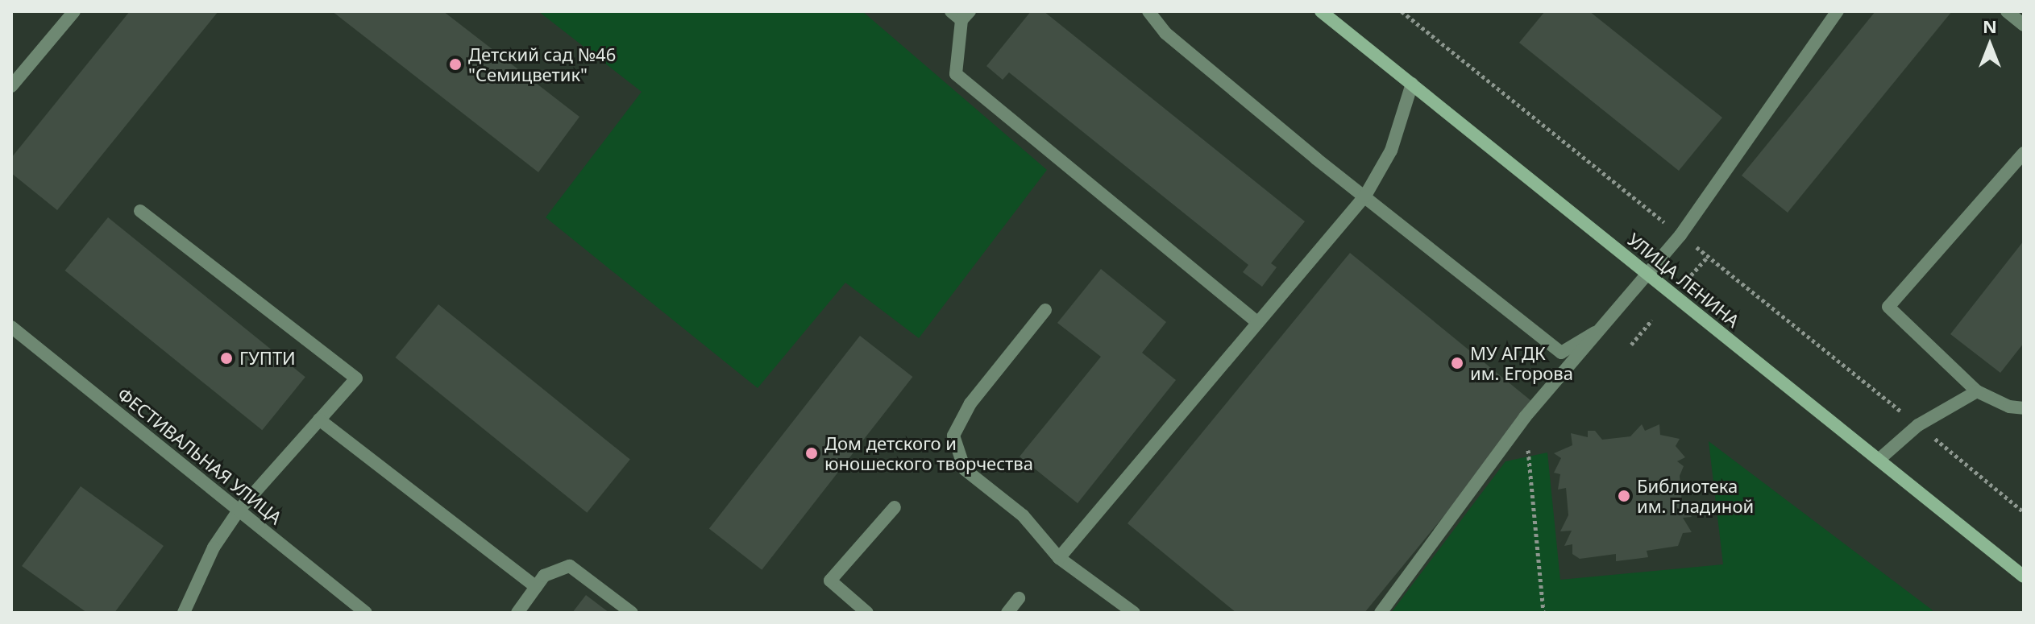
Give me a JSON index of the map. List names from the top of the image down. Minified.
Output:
{"streets":{"street":["УЛИЦА ЛЕНИНА","ФЕСТИВАЛЬНАЯ УЛИЦА"]},"places":["Детский сад №46 \"Семицветик\"","ГУПТИ","МУ АГДК им. Егорова","Дом детского и юношеского творчества","Библиотека им. Гладиной"],"north":"top"}
